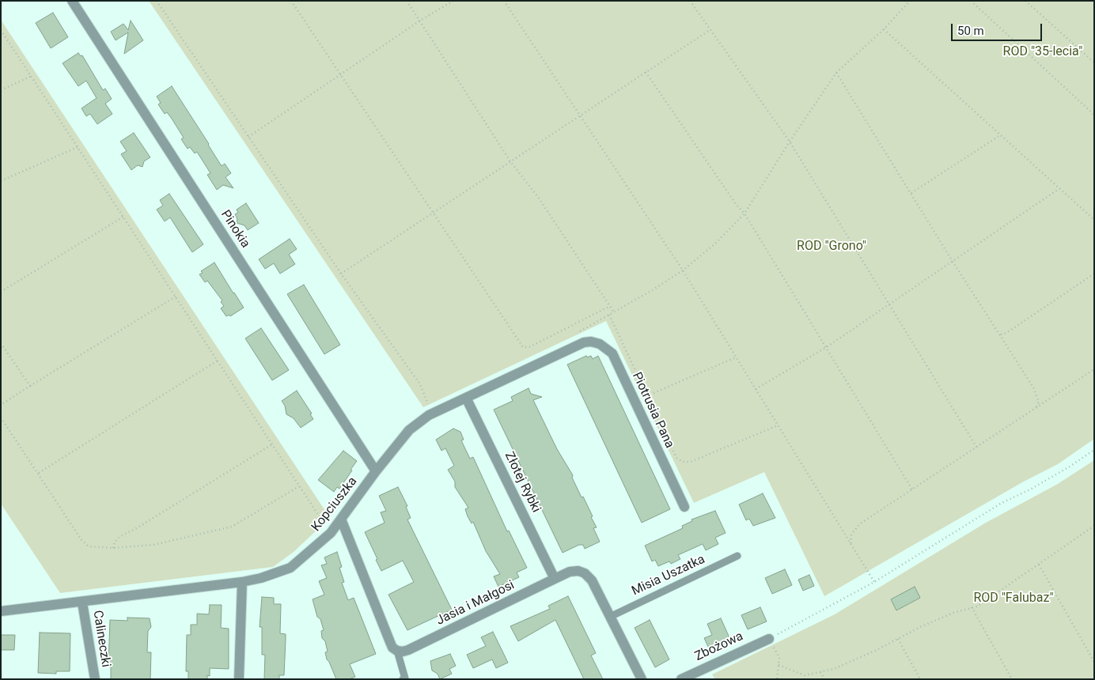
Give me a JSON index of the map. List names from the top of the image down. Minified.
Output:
{"streets":{"street":["Pinokia","Piotrusia Pana","Złotej Rybki","Kopciuszka","Jasia i Małgosi","Calineczki","Zbożowa"],"lane":["Misia Uszatka"]},"crossings":[["Pinokia","Kopciuszka"],["Piotrusia Pana","Kopciuszka"],["Złotej Rybki","Kopciuszka"],["Złotej Rybki","Jasia i Małgosi"],["Kopciuszka","Calineczki"],["Misia Uszatka","Jasia i Małgosi"]],"parks":["ROD \"35-lecia\"","ROD \"Grono\"","ROD \"Falubaz\""],"scale_bar":"50 m"}
